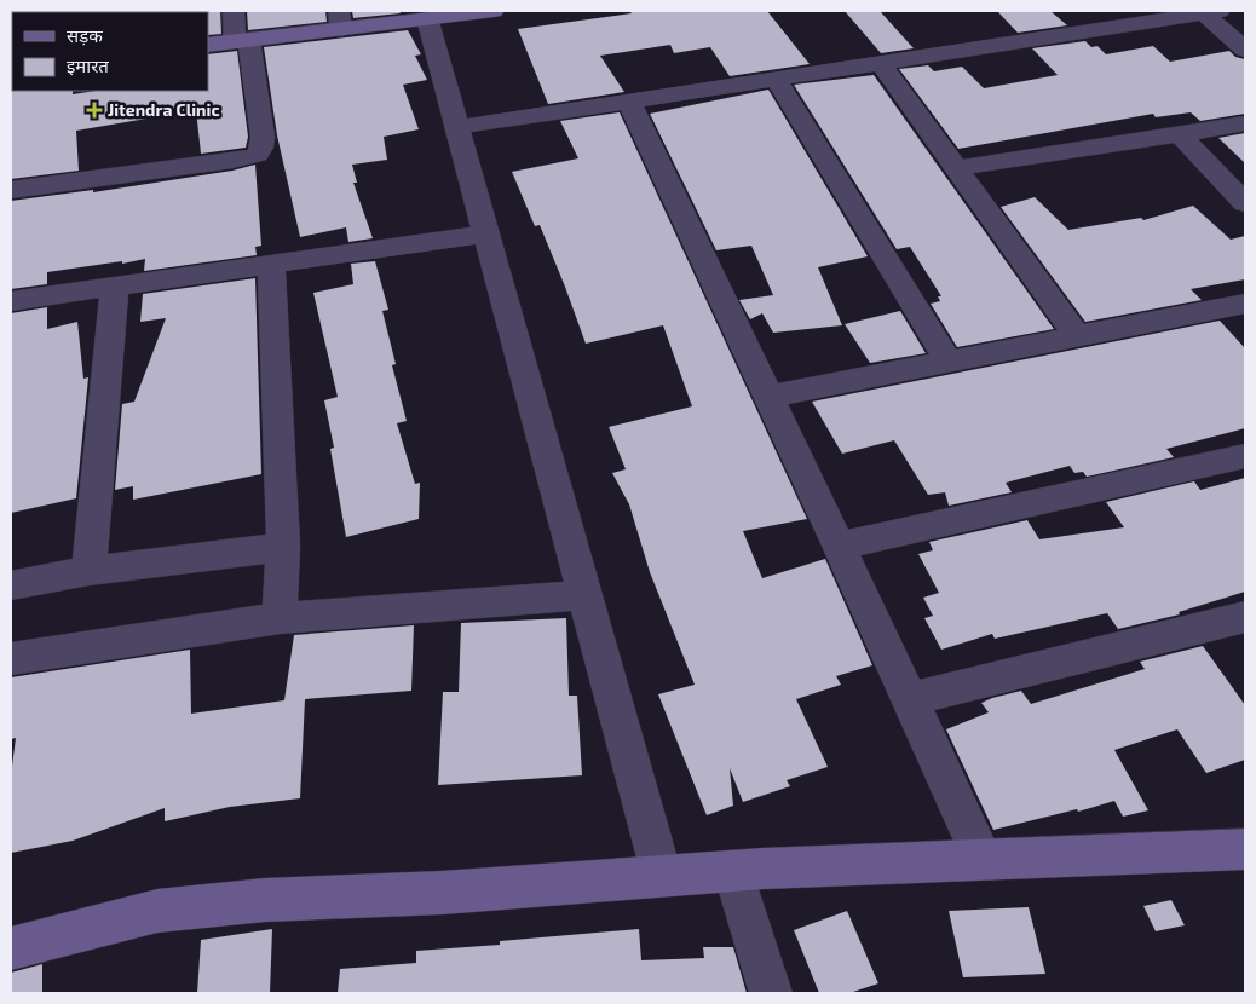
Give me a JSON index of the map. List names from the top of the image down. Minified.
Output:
{"places":{"health":["Jitendra Clinic"]},"legend":["सड़क","इमारत"]}
